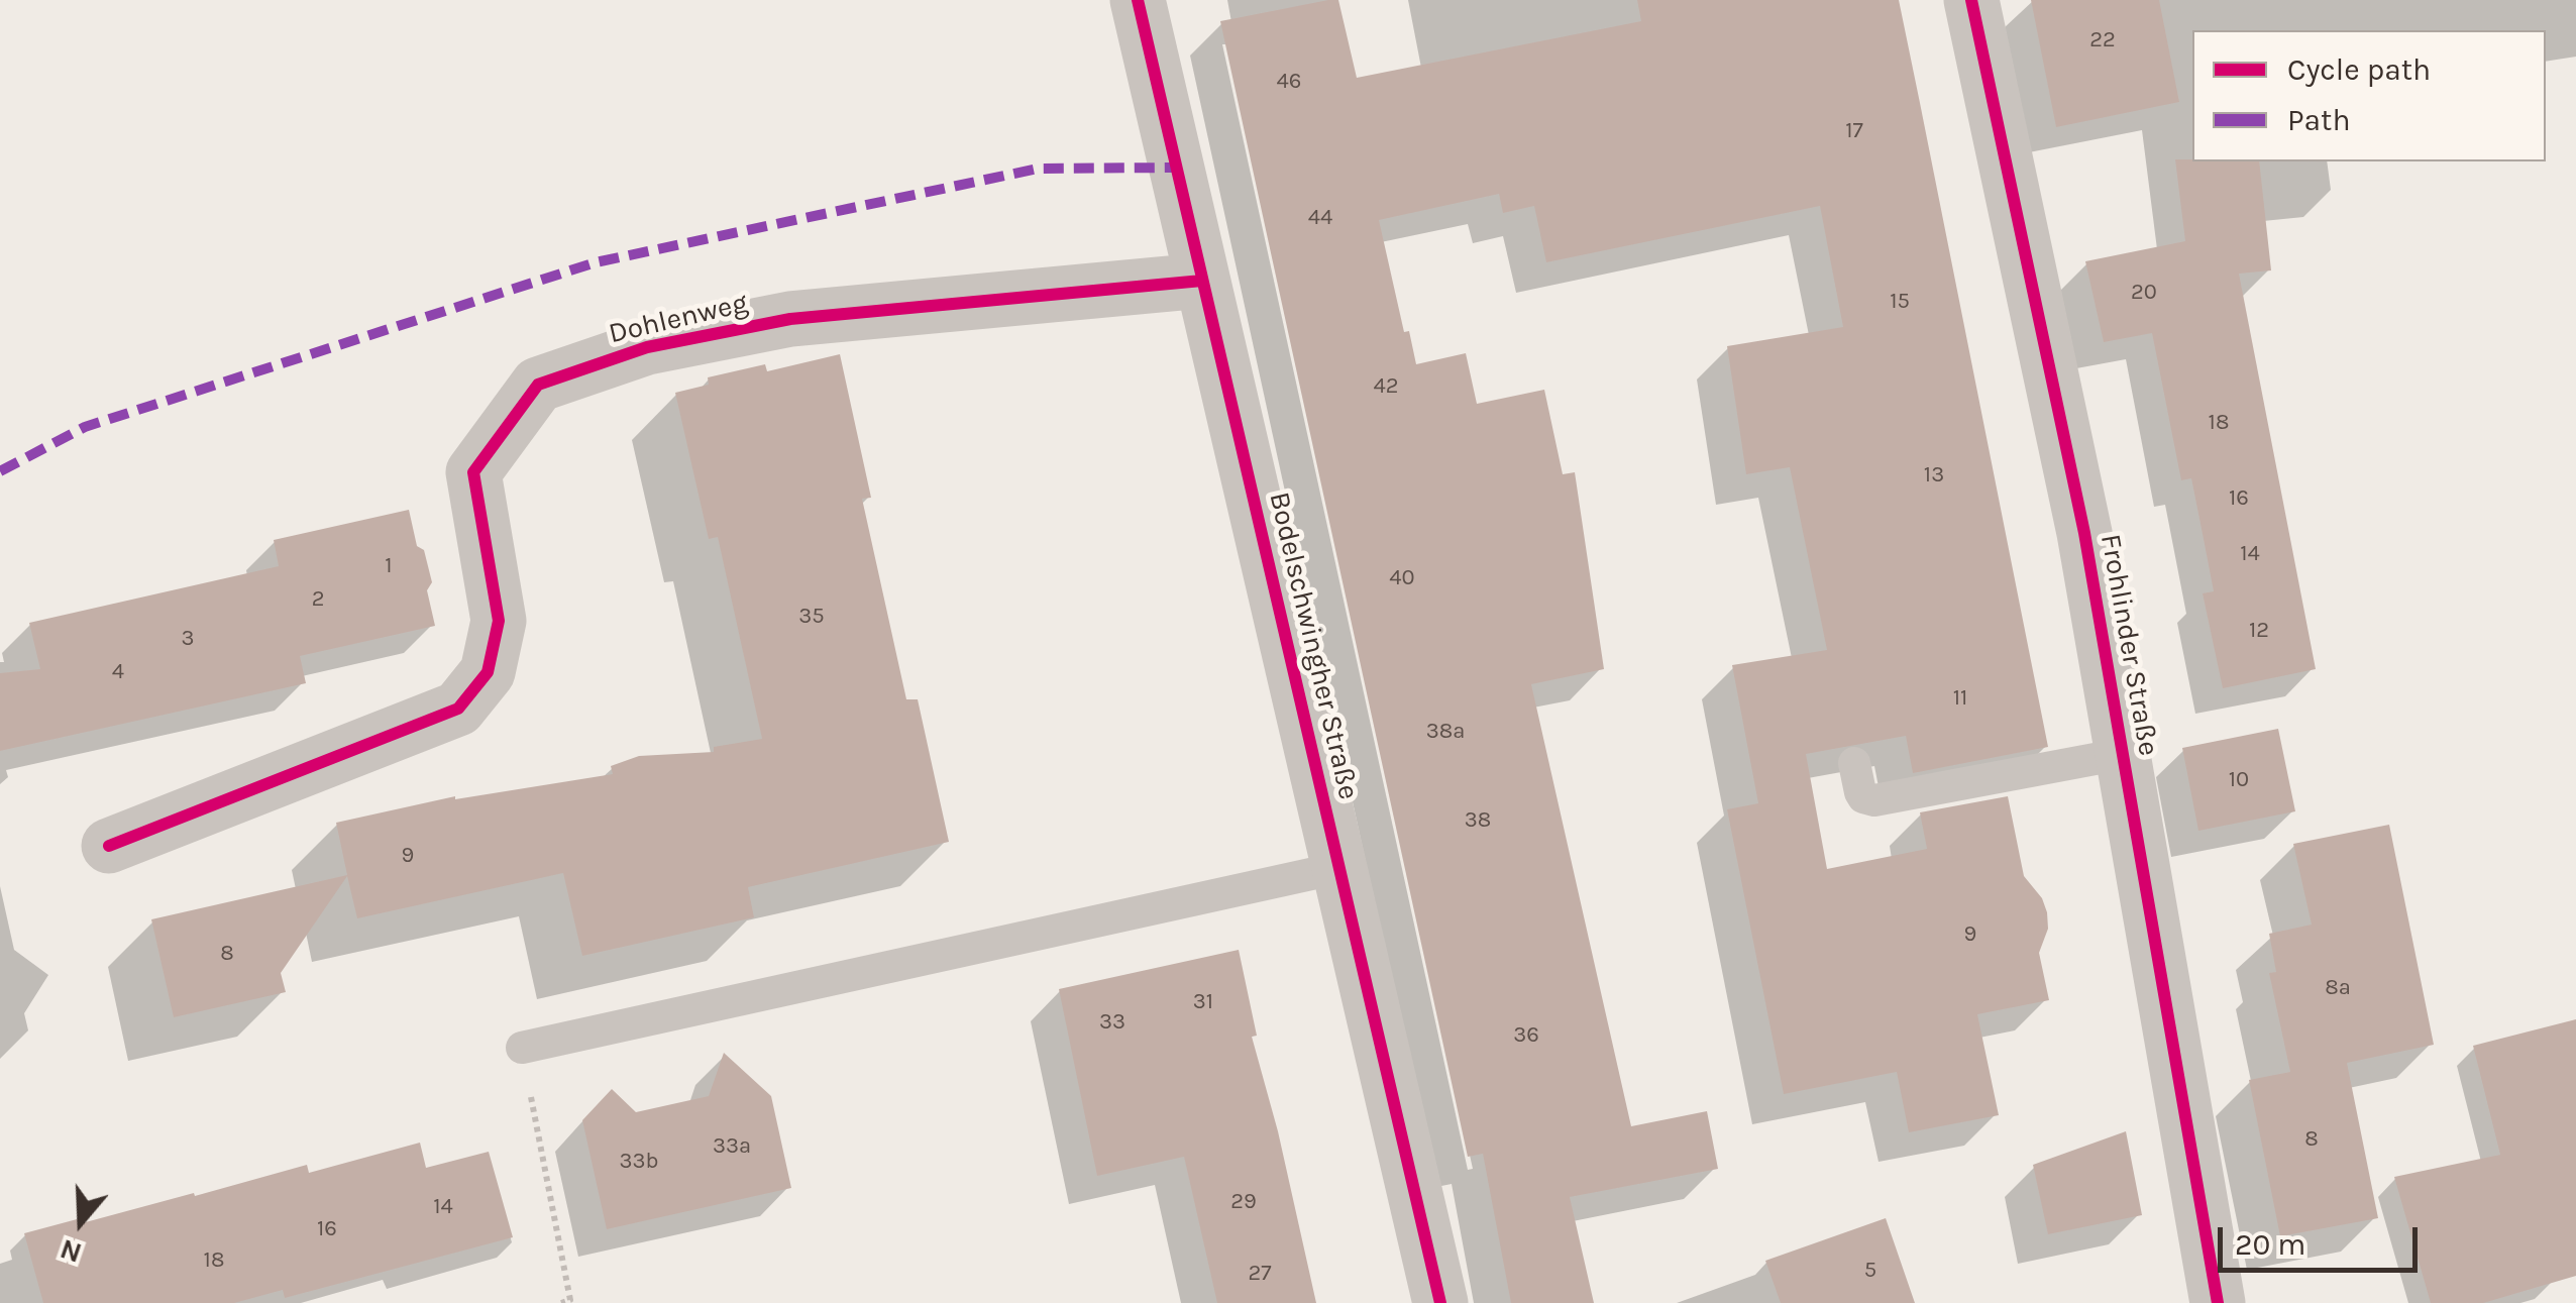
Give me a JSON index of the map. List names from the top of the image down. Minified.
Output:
{"streets":{"street":["Dohlenweg","Frohlinder Straße","Bodelschwingher Straße"]},"crossings":[["Dohlenweg","Bodelschwingher Straße"]],"house_numbers":["22","46","17","44","20","15","42","18","13","16","14","1","40","2","35","12","3","4","11","38a","10","38","9","9","8","8a","31","33","36","8","33a","33b","29","14","16","18","5","27"],"legend":["Cycle path","Path"],"scale_bar":"20 m","north":"bottom"}
